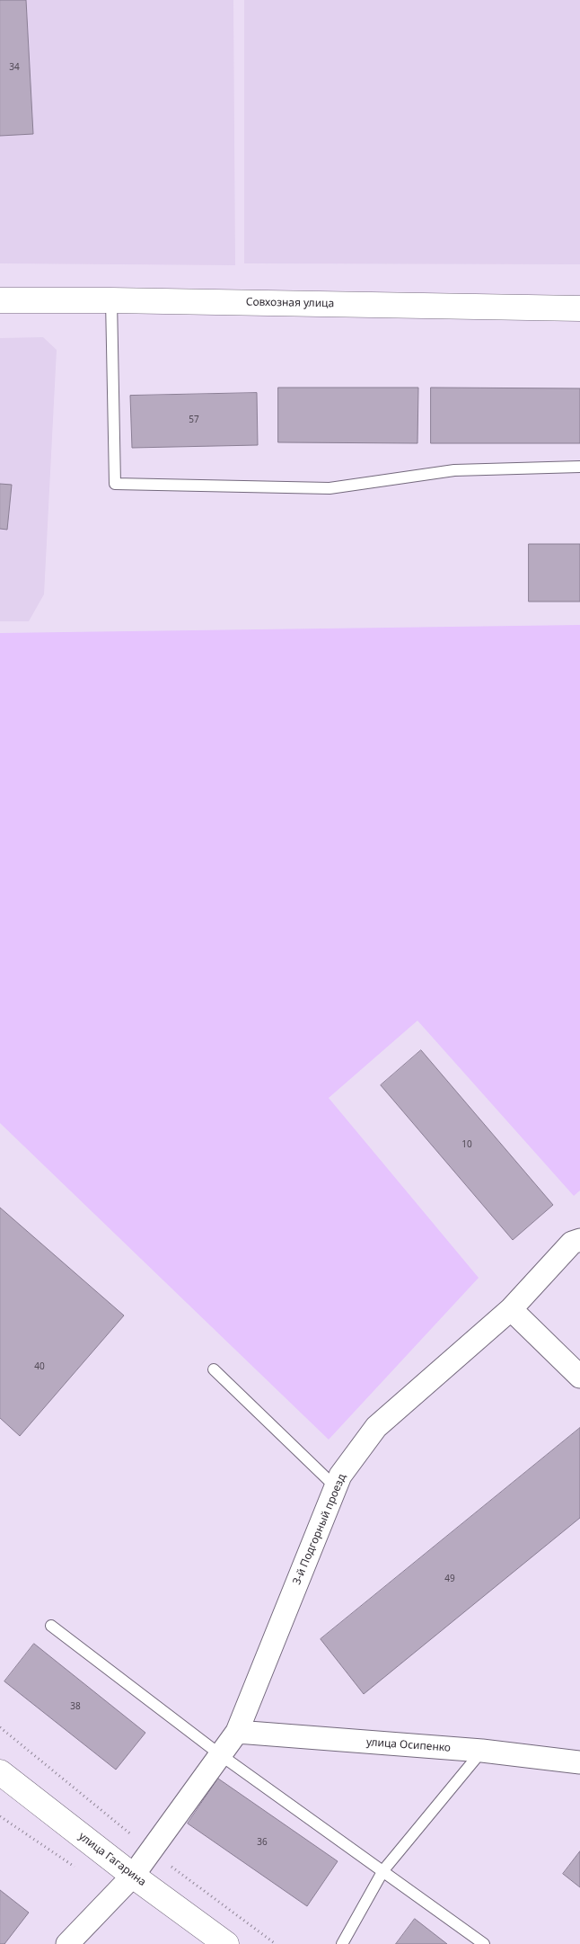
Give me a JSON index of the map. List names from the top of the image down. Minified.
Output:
{"streets":{"street":["Совхозная улица","3-й Подгорный проезд","улица Осипенко","улица Гагарина"]},"crossings":[["3-й Подгорный проезд","улица Осипенко"],["3-й Подгорный проезд","улица Гагарина"]],"house_numbers":["34","57","10","40","49","38","36"]}
